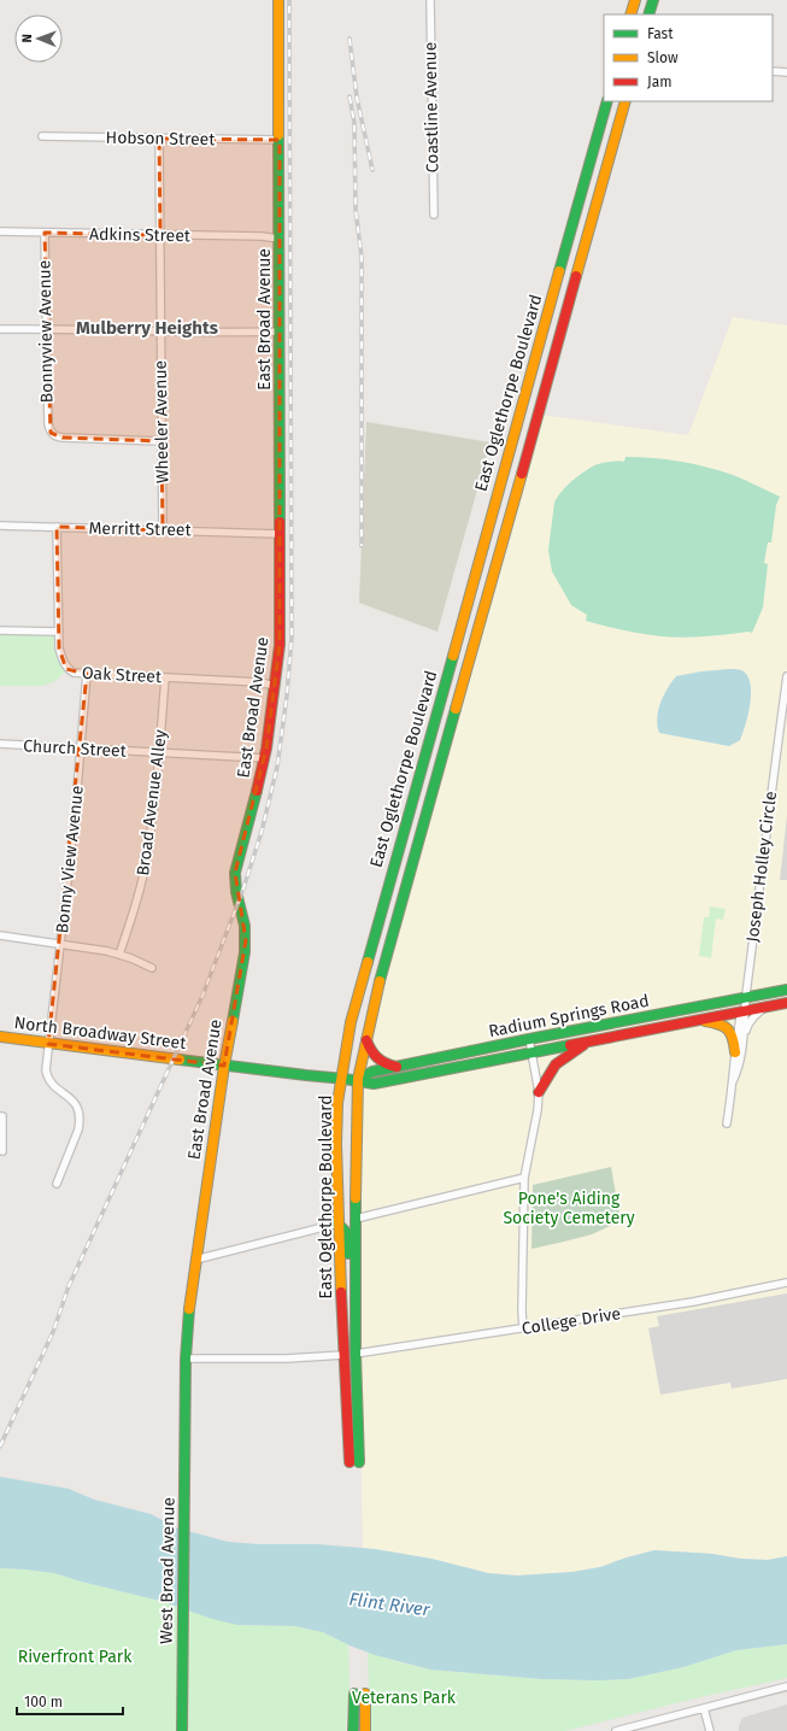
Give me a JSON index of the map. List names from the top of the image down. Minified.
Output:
{"streets":{"main road":["East Broad Avenue","East Oglethorpe Boulevard","Radium Springs Road","North Broadway Street","West Broad Avenue"],"street":["Coastline Avenue","Hobson Street","Adkins Street","Bonnyview Avenue","Wheeler Avenue","Merritt Street","Oak Street","Church Street","Broad Avenue Alley","Bonny View Avenue","Joseph Holley Circle","College Drive"]},"crossings":[["Hobson Street","East Broad Avenue"],["Hobson Street","Wheeler Avenue"],["Adkins Street","East Broad Avenue"],["Adkins Street","Bonnyview Avenue"],["Adkins Street","Wheeler Avenue"],["East Broad Avenue","Merritt Street"],["East Broad Avenue","Oak Street"],["East Broad Avenue","Church Street"],["East Broad Avenue","North Broadway Street"],["East Broad Avenue","West Broad Avenue"],["Bonnyview Avenue","Wheeler Avenue"],["East Oglethorpe Boulevard","Radium Springs Road"],["East Oglethorpe Boulevard","North Broadway Street"],["East Oglethorpe Boulevard","College Drive"],["Wheeler Avenue","Merritt Street"],["Oak Street","Broad Avenue Alley"],["Oak Street","Bonny View Avenue"],["Church Street","Broad Avenue Alley"],["Church Street","Bonny View Avenue"],["Bonny View Avenue","North Broadway Street"],["Joseph Holley Circle","Radium Springs Road"],["Radium Springs Road","North Broadway Street"]],"districts":["Mulberry Heights"],"water":["Flint River"],"parks":["Pone's Aiding Society Cemetery","Riverfront Park","Veterans Park"],"legend":["Fast","Slow","Jam"],"scale_bar":"100 m","north":"left"}
